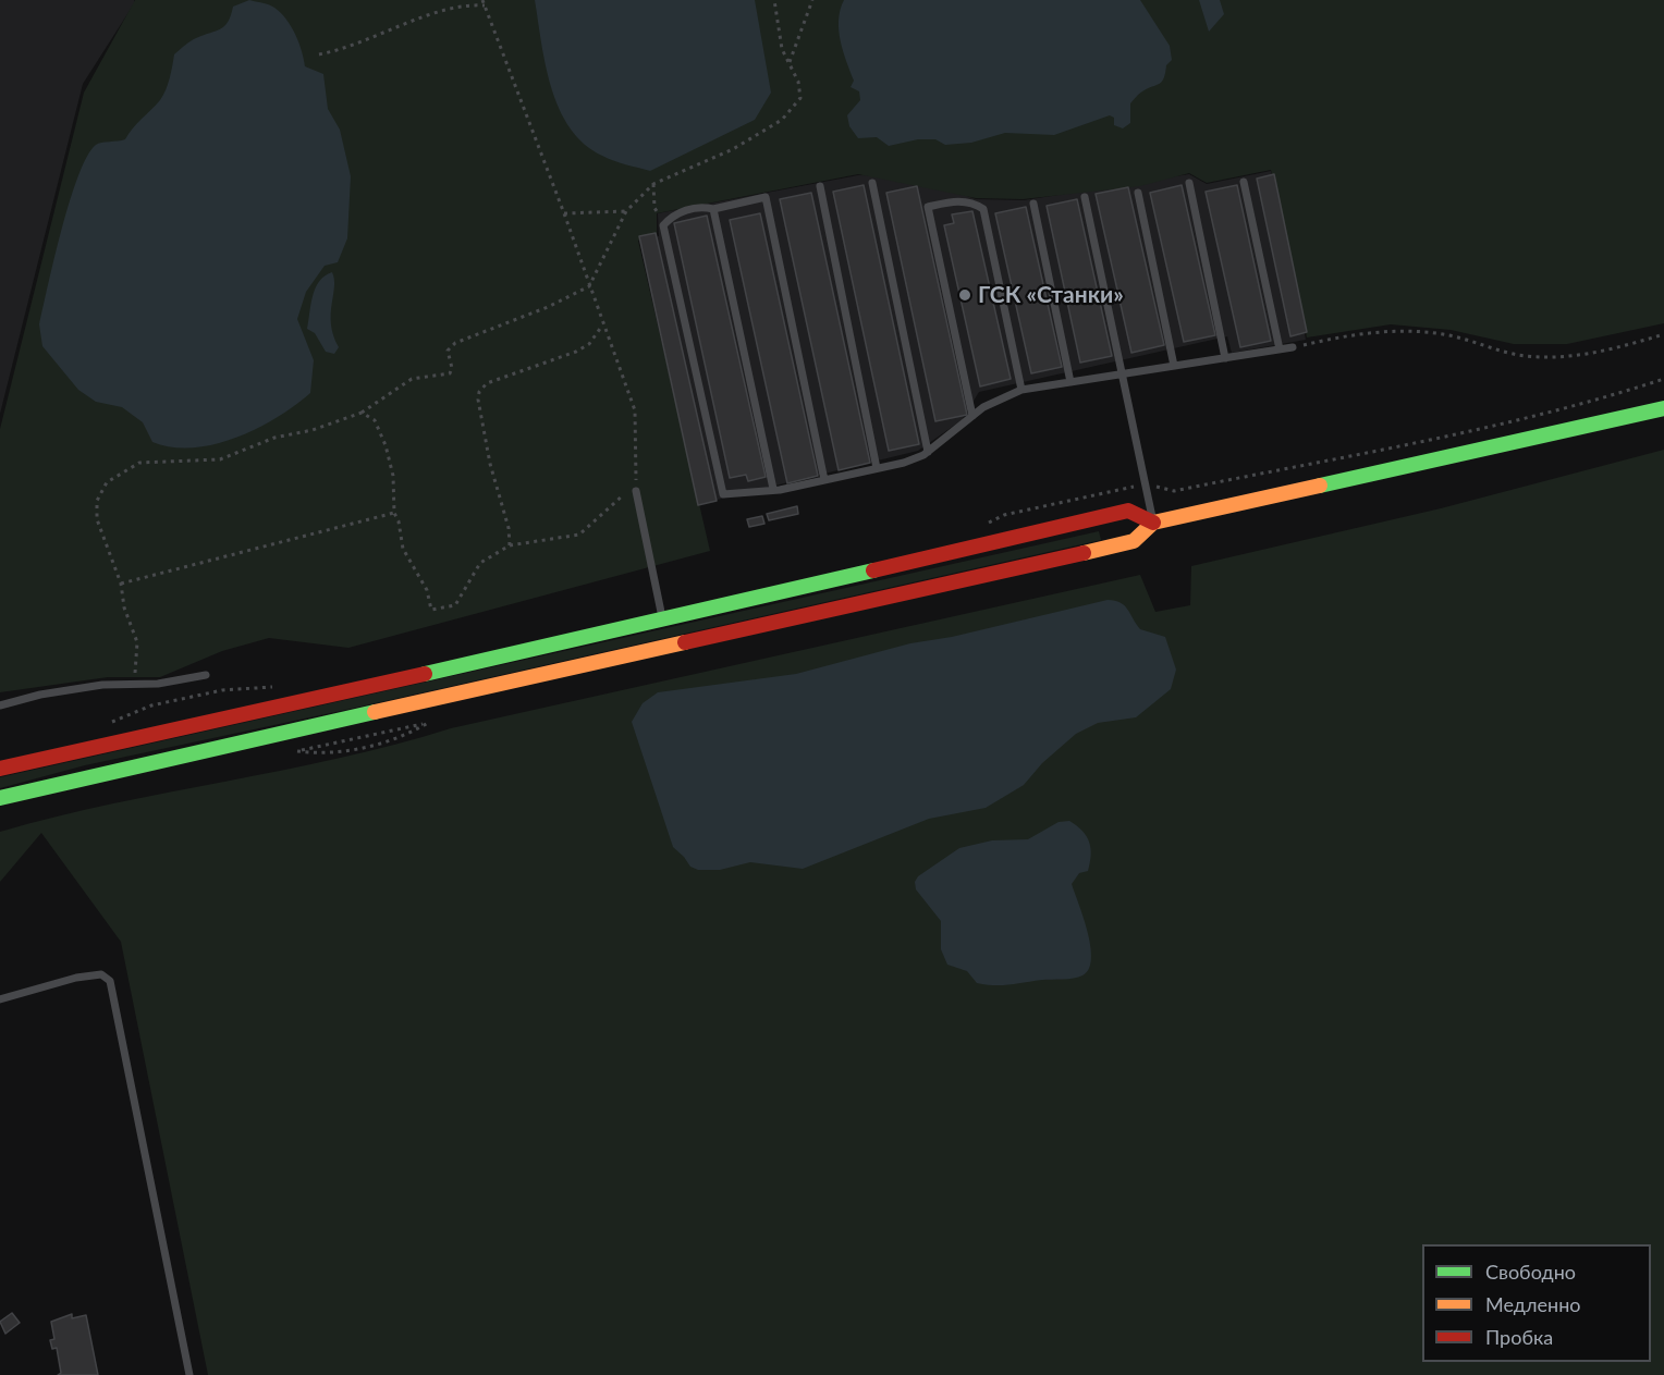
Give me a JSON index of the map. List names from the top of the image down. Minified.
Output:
{"places":["ГСК «Станки»"],"legend":["Свободно","Медленно","Пробка"]}
